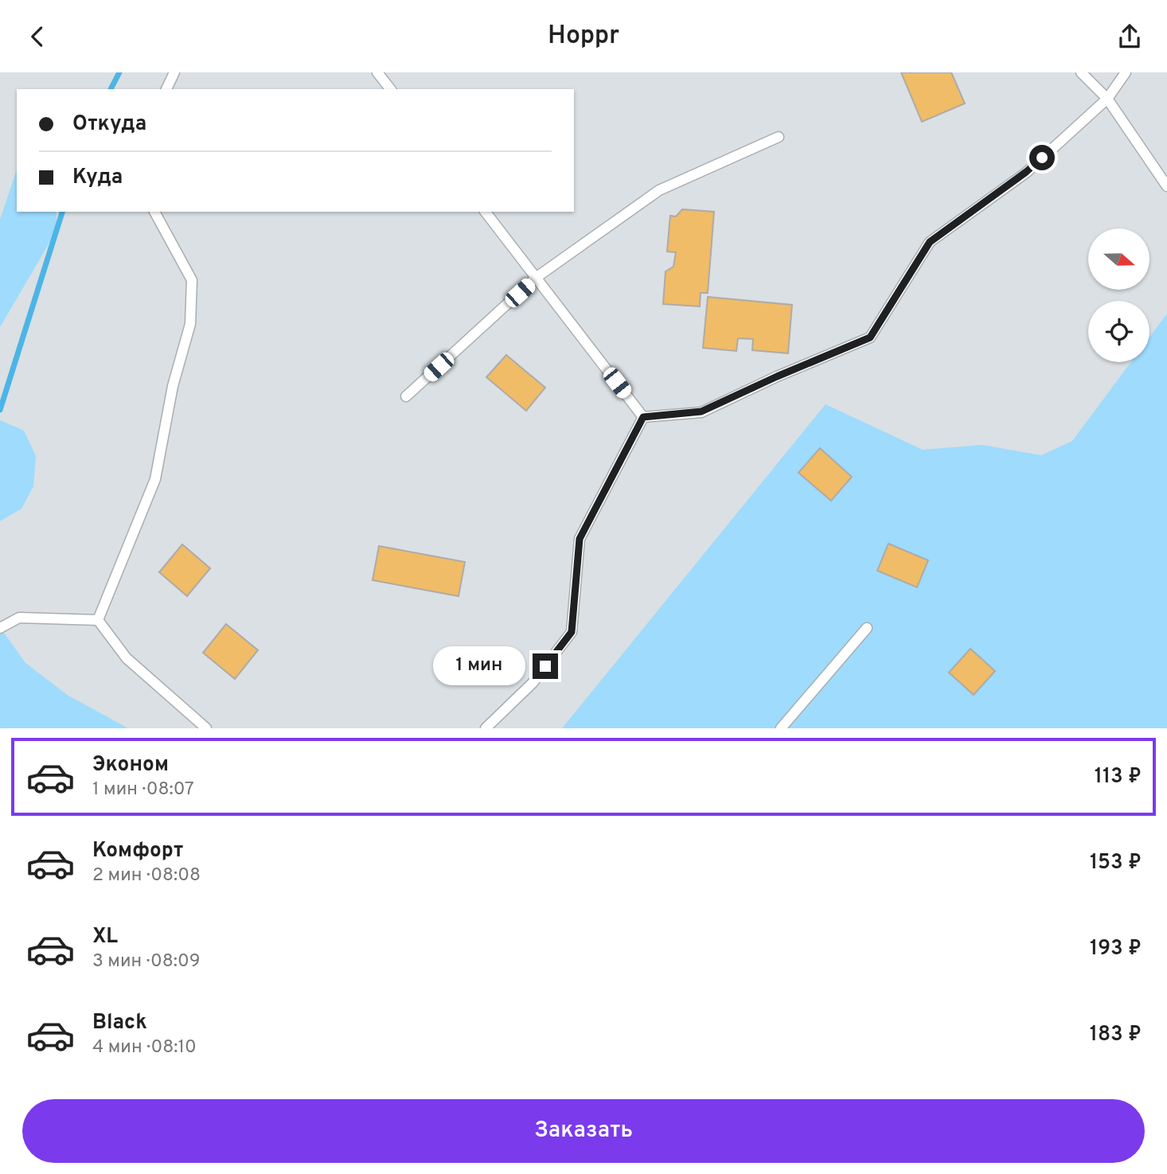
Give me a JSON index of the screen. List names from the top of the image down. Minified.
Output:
{"north":"right","page":{"header":"Hoppr","banner":["Откуда","Куда"],"bubble":"1 мин","list":[{"name":"Эконом","note":"1 мин · 08:07","value":"113 ₽"},{"name":"Комфорт","note":"2 мин · 08:08","value":"153 ₽"},{"name":"XL","note":"3 мин · 08:09","value":"193 ₽"},{"name":"Black","note":"4 мин · 08:10","value":"183 ₽"}],"buttons":"Заказать"}}
